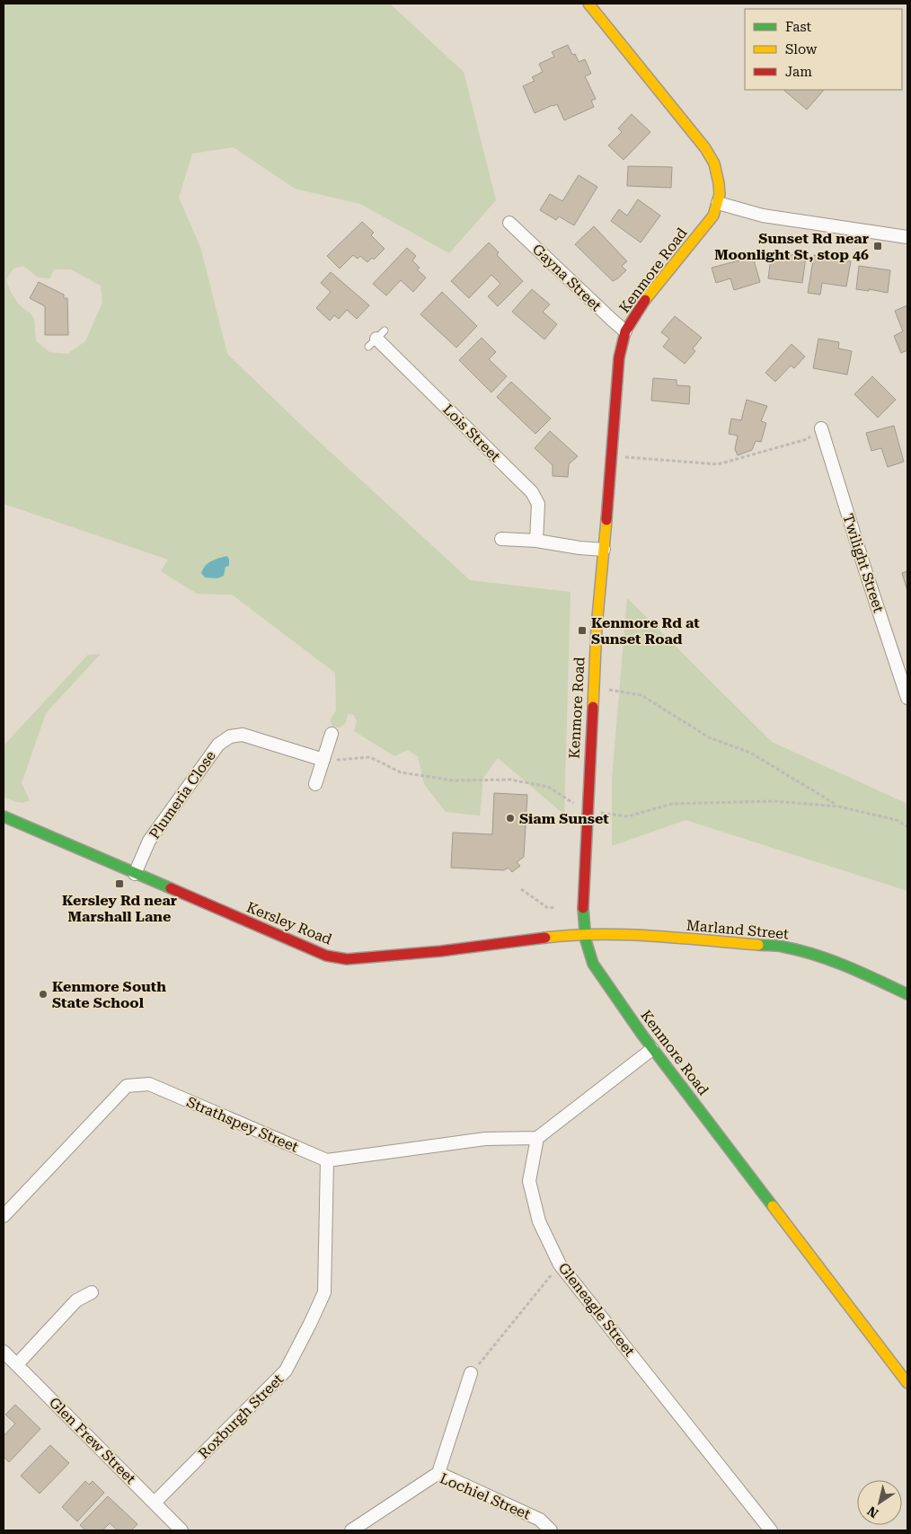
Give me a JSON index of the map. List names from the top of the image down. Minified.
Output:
{"streets":{"street":["Kenmore Road","Gayna Street","Lois Street","Twilight Street","Plumeria Close","Kersley Road","Marland Street","Strathspey Street","Gleneagle Street","Roxburgh Street","Glen Frew Street","Lochiel Street"]},"crossings":[["Kenmore Road","Gayna Street"],["Kenmore Road","Kersley Road"],["Kenmore Road","Marland Street"],["Plumeria Close","Kersley Road"],["Kersley Road","Marland Street"],["Strathspey Street","Roxburgh Street"],["Roxburgh Street","Glen Frew Street"]],"places":{"transit":["Sunset Rd near Moonlight St, stop 46","Kenmore Rd at Sunset Road","Kersley Rd near Marshall Lane"],"other":["Siam Sunset","Kenmore South State School"]},"legend":["Fast","Slow","Jam"],"north":"bottom left"}
